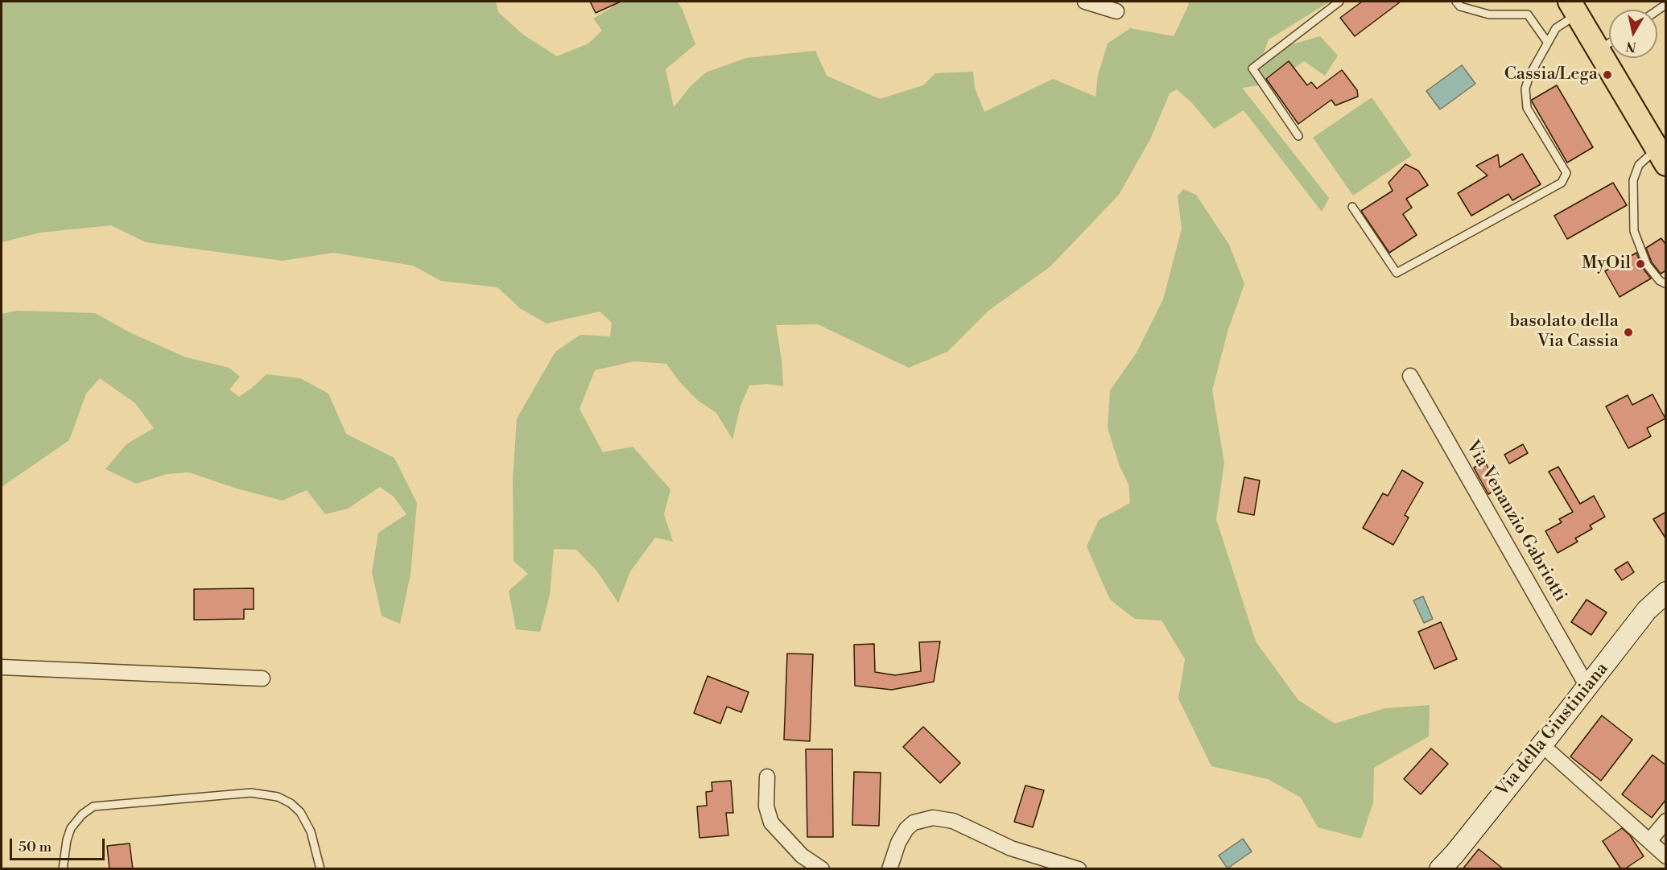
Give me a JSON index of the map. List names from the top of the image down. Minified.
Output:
{"streets":{"street":["Via Venanzio Gabriotti","Via della Giustiniana"]},"crossings":[["Via Venanzio Gabriotti","Via della Giustiniana"]],"places":["Cassia/Lega","MyOil","basolato della Via Cassia"],"scale_bar":"50 m","north":"bottom"}
